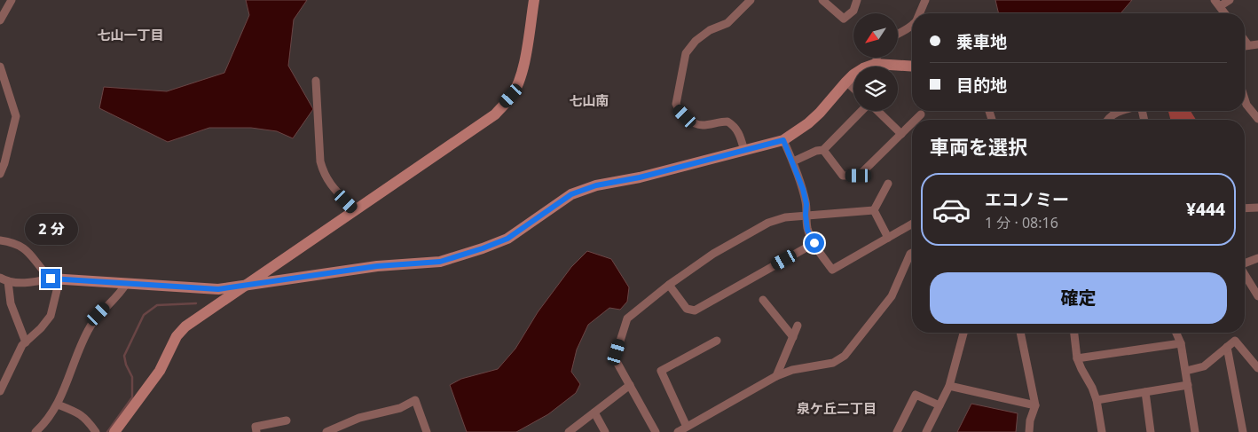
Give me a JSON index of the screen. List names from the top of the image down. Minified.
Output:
{"districts":["七山一丁目","七山南","泉ケ丘二丁目"],"north":"bottom left","page":{"banner":["乗車地","目的地"],"heading":"車両を選択","list":[{"name":"エコノミー","note":"1 分 · 08:16","value":"¥444"}],"bubble":"2 分","buttons":"確定"}}
